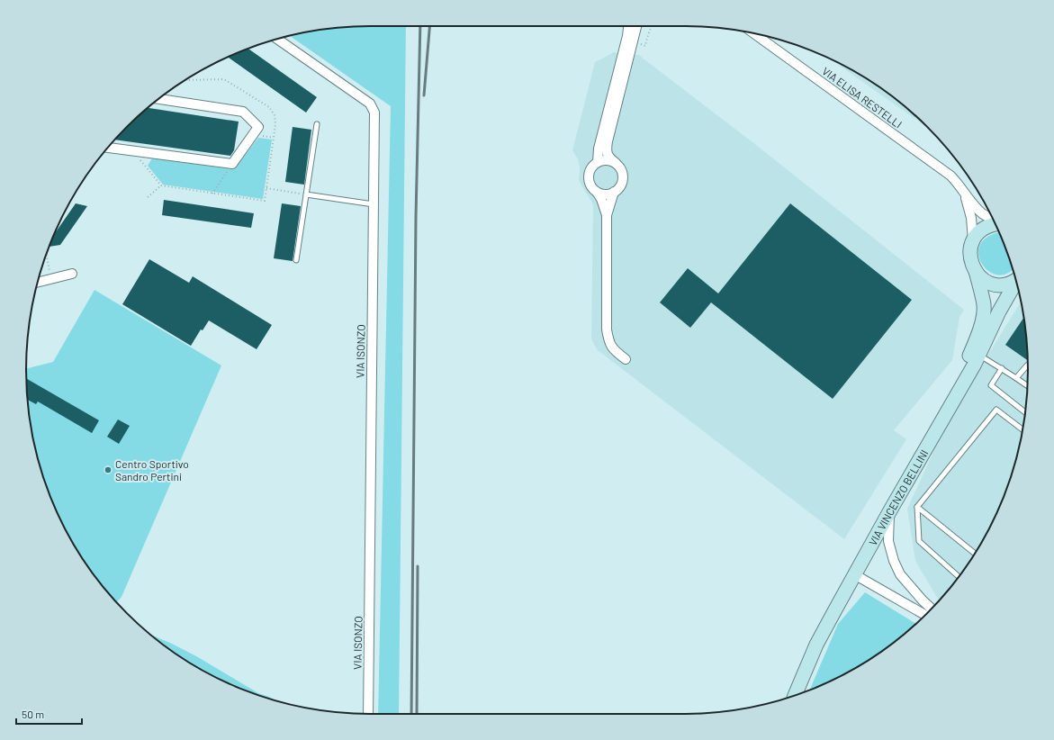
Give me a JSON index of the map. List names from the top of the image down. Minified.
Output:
{"streets":{"street":["VIA ELISA RESTELLI","VIA ISONZO","VIA VINCENZO BELLINI"]},"crossings":[["VIA ELISA RESTELLI","VIA VINCENZO BELLINI"]],"places":["Centro Sportivo Sandro Pertini"],"scale_bar":"50 m"}
